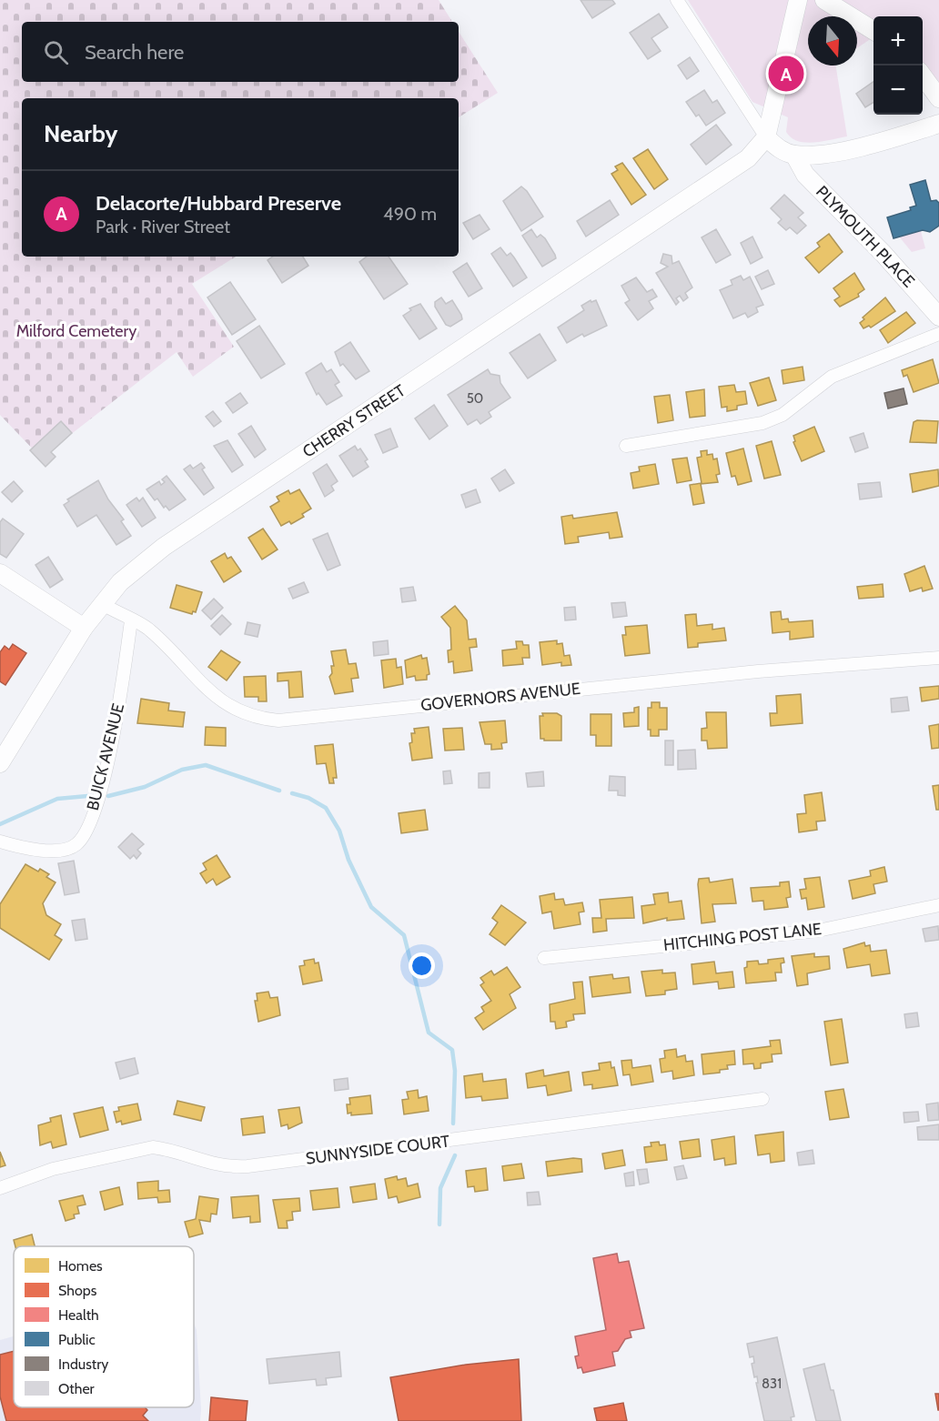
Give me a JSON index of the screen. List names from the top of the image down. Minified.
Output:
{"streets":{"main road":["PLYMOUTH PLACE","CHERRY STREET"],"street":["GOVERNORS AVENUE","BUICK AVENUE","HITCHING POST LANE","SUNNYSIDE COURT"]},"crossings":[["CHERRY STREET","GOVERNORS AVENUE"],["GOVERNORS AVENUE","BUICK AVENUE"]],"parks":["Milford Cemetery"],"house_numbers":["50","831"],"legend":["Homes","Shops","Health","Public","Industry","Other"],"north":"bottom","page":{"map_buttons":["+","−"],"search":"Search here","pins":"A","heading":"Nearby","list":[{"mark":"A","name":"Delacorte/Hubbard Preserve","note":"Park · River Street","value":"490 m"}]}}
